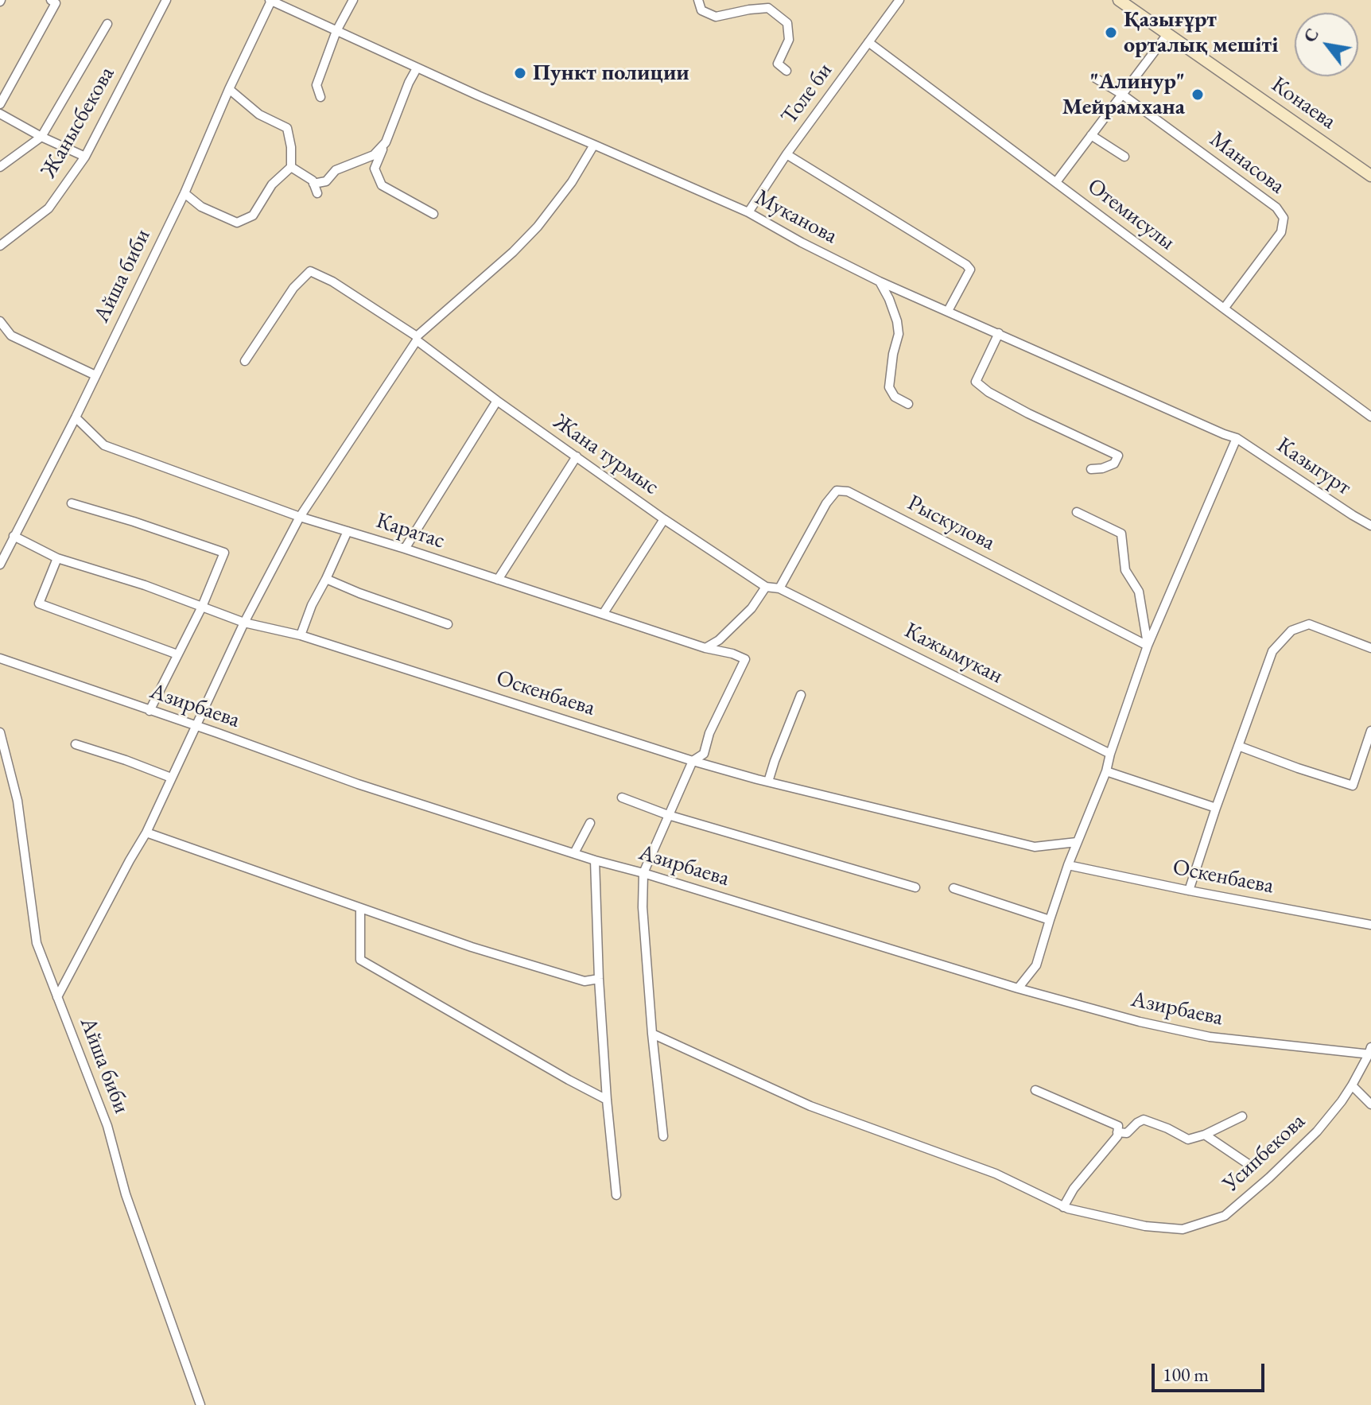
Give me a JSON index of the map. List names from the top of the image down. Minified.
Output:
{"streets":{"main road":["Конаева"],"street":["Толе би","Жанысбекова","Манасова","Отемисулы","Муканова","Айша биби","Жана турмыс","Казыгурт","Рыскулова","Каратас","Кажымукан","Оскенбаева","Азирбаева","Усипбекова"]},"crossings":[["Толе би","Отемисулы"],["Толе би","Муканова"],["Манасова","Отемисулы"],["Муканова","Айша биби"],["Муканова","Казыгурт"],["Айша биби","Каратас"],["Айша биби","Оскенбаева"],["Жана турмыс","Рыскулова"],["Жана турмыс","Кажымукан"],["Рыскулова","Кажымукан"],["Каратас","Оскенбаева"],["Азирбаева","Усипбекова"]],"places":["Қазығұрт орталық мешіті","Пункт полиции","\"Алинур\" Мейрамхана"],"scale_bar":"100 m","north":"top left"}
